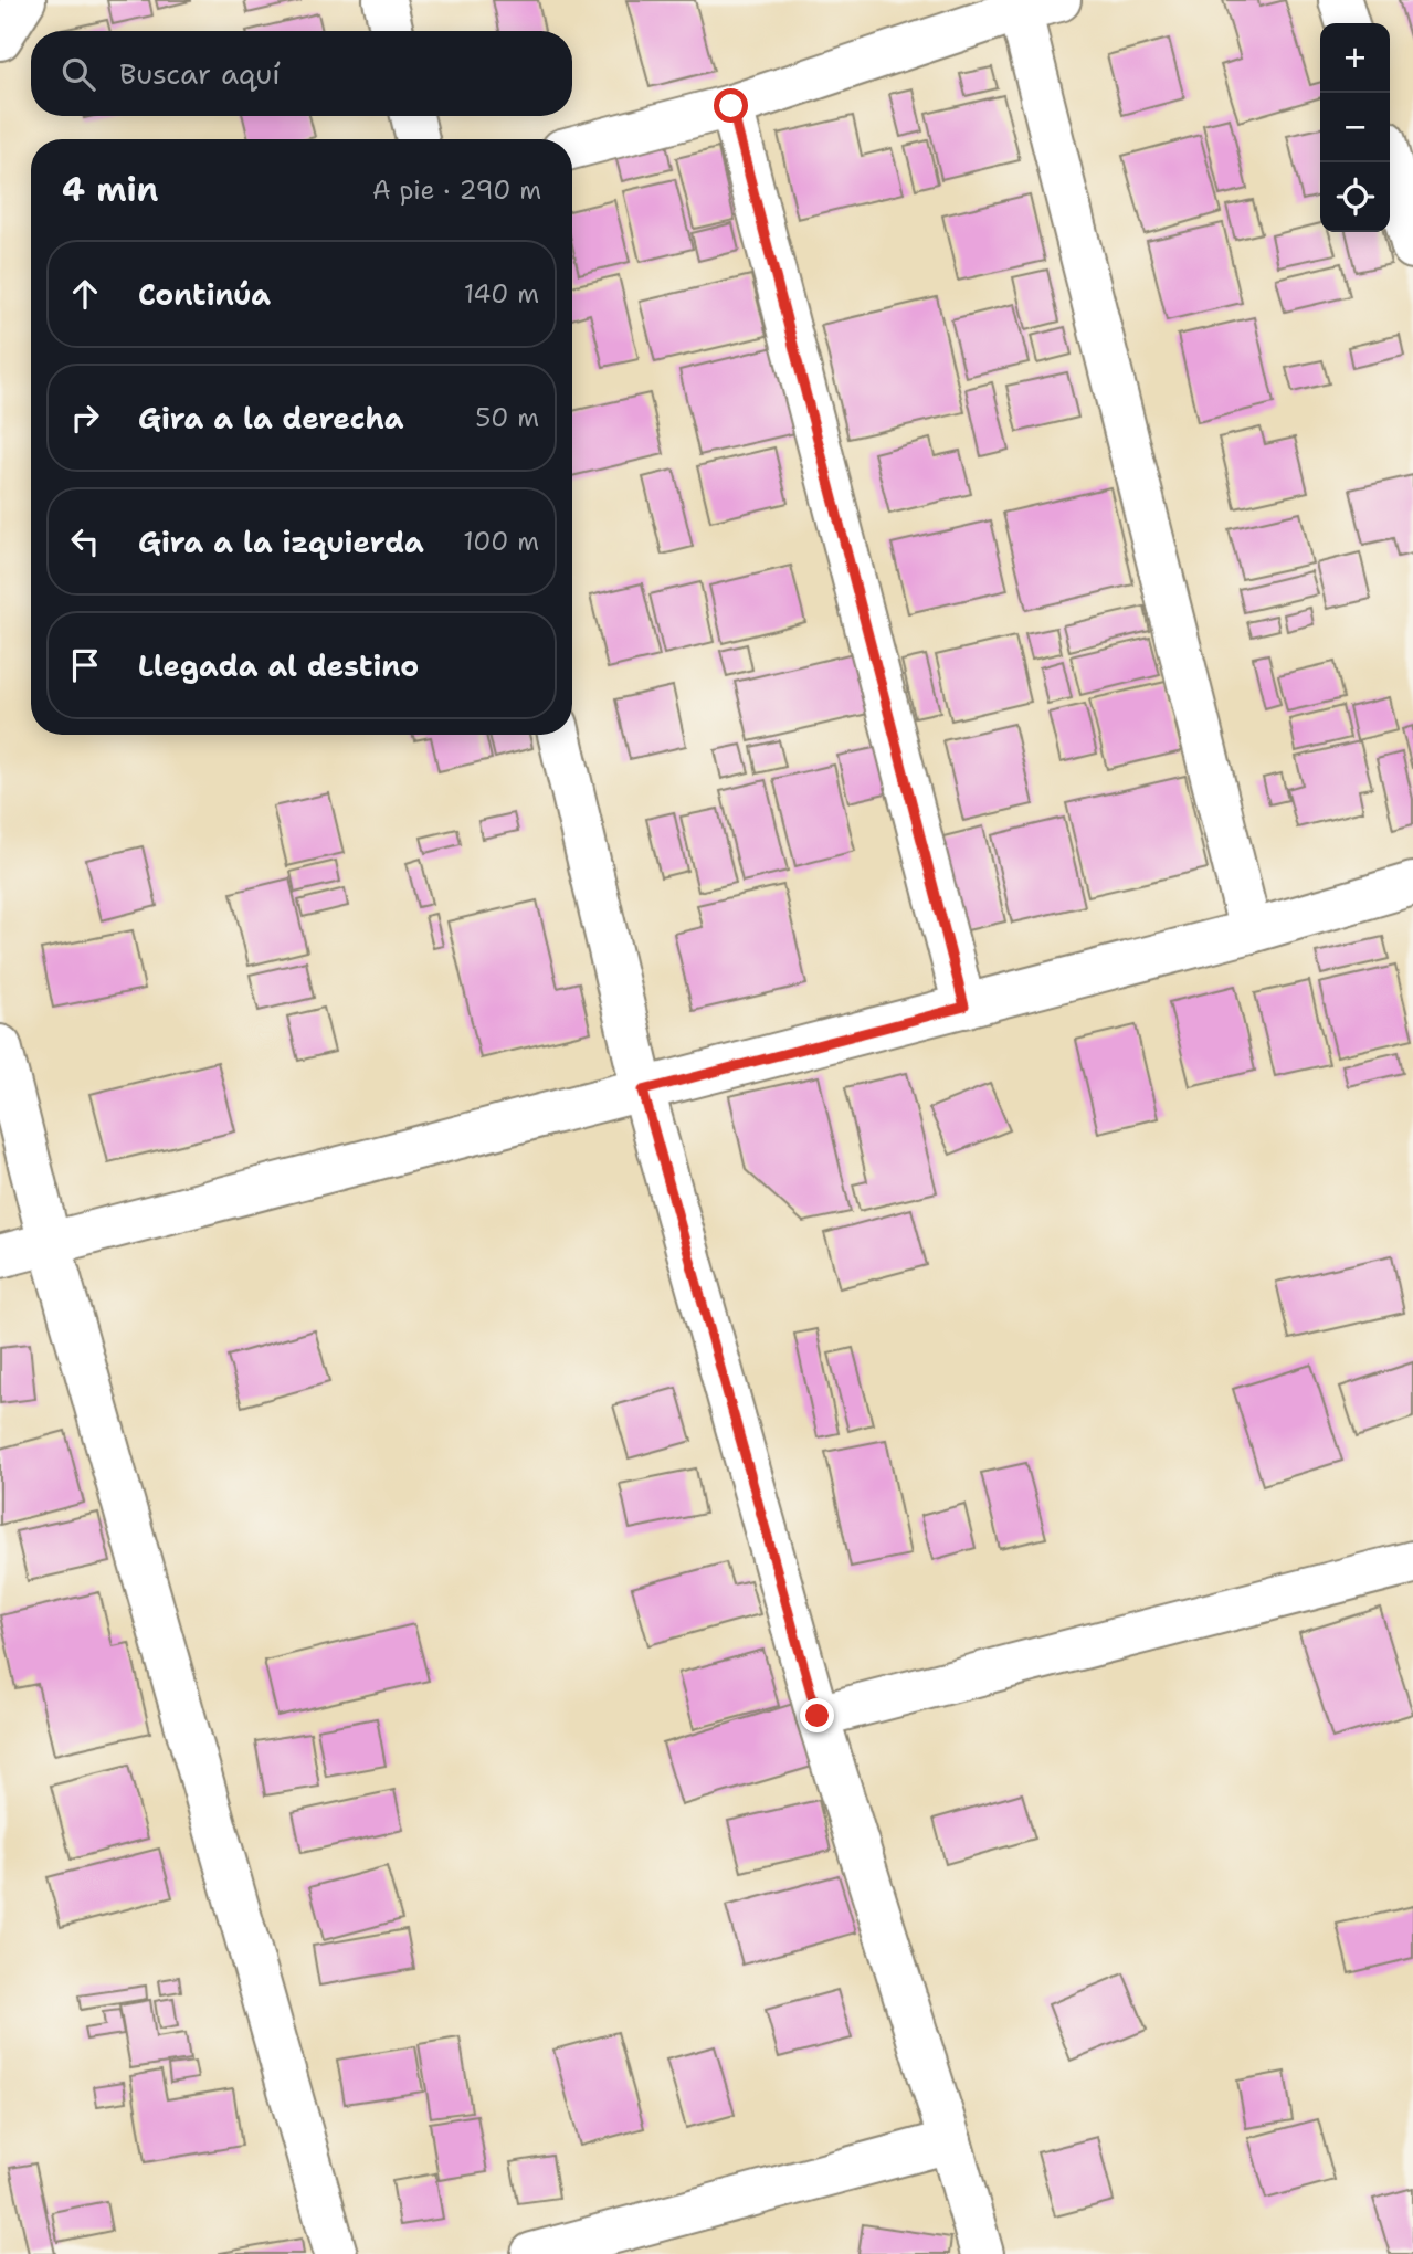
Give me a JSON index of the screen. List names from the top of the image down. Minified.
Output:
{"page":{"map_buttons":["+","−"],"search":"Buscar aquí","heading":["4 min","A pie · 290 m"],"list":[["Continúa","140 m"],["Gira a la derecha","50 m"],["Gira a la izquierda","100 m"],"Llegada al destino"]}}
